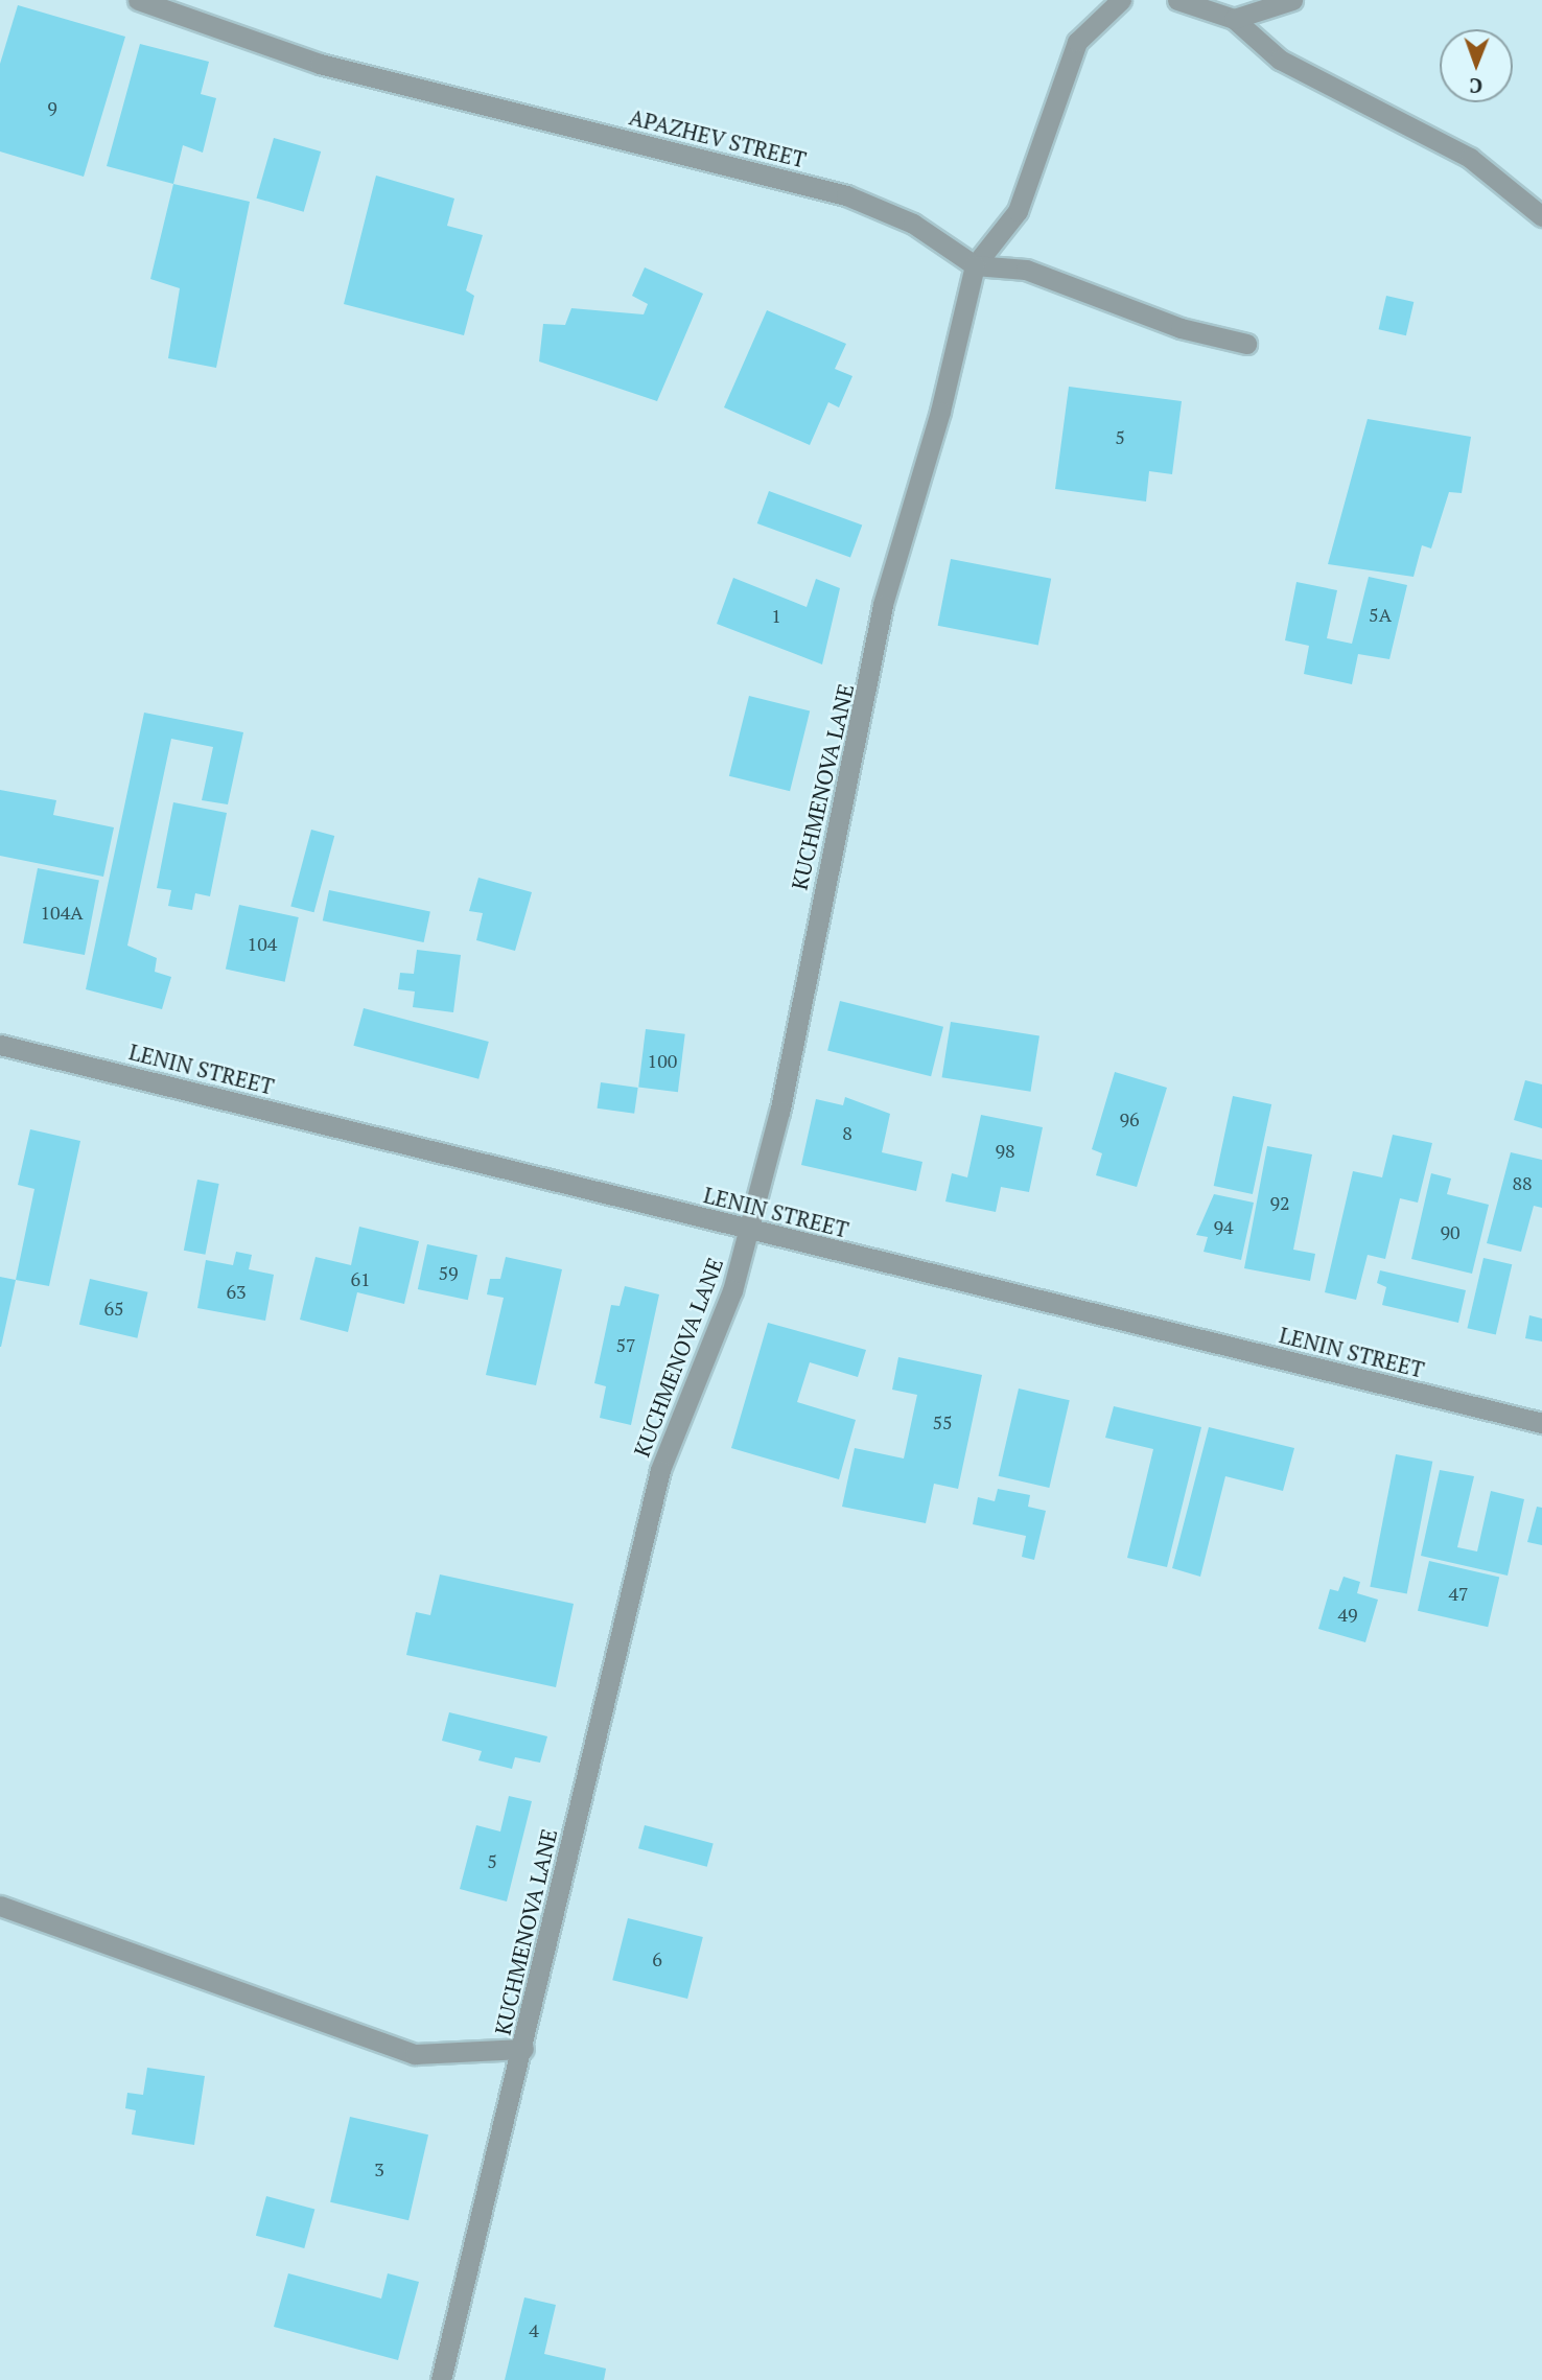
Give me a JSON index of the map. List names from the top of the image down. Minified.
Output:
{"streets":{"street":["APAZHEV STREET","KUCHMENOVA LANE","LENIN STREET"]},"crossings":[["APAZHEV STREET","KUCHMENOVA LANE"],["KUCHMENOVA LANE","LENIN STREET"]],"house_numbers":["9","5","5А","1","104А","104","100","96","8","98","88","92","94","90","59","61","63","65","57","55","47","49","5","6","3","4"],"north":"bottom"}
